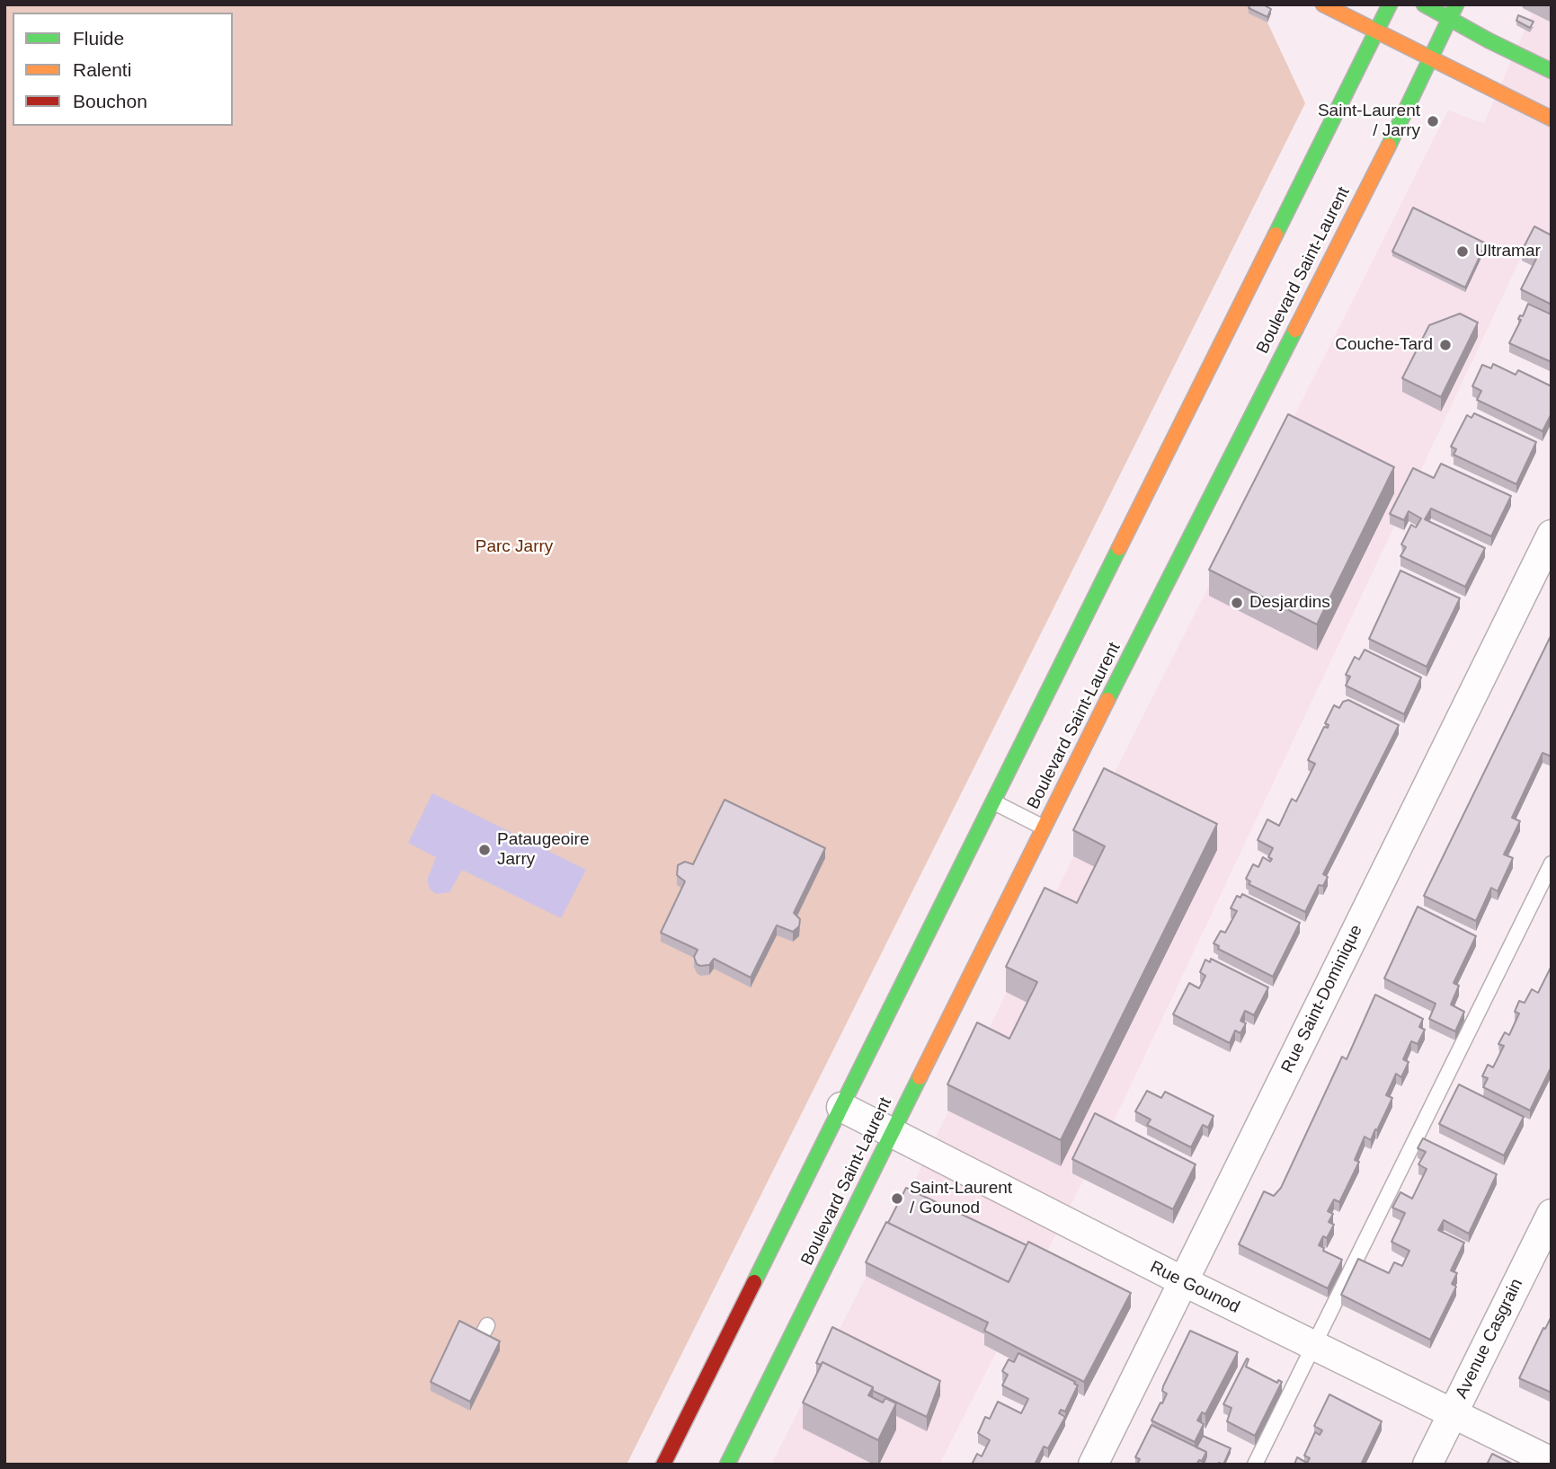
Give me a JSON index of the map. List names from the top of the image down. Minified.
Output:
{"streets":{"main road":["Boulevard Saint-Laurent"],"street":["Rue Saint-Dominique","Rue Gounod","Avenue Casgrain"]},"crossings":[["Boulevard Saint-Laurent","Rue Gounod"],["Rue Saint-Dominique","Rue Gounod"],["Rue Gounod","Avenue Casgrain"]],"parks":["Parc Jarry"],"places":["Saint-Laurent / Jarry","Ultramar","Couche-Tard","Desjardins","Pataugeoire Jarry","Saint-Laurent / Gounod"],"legend":["Fluide","Ralenti","Bouchon"]}
